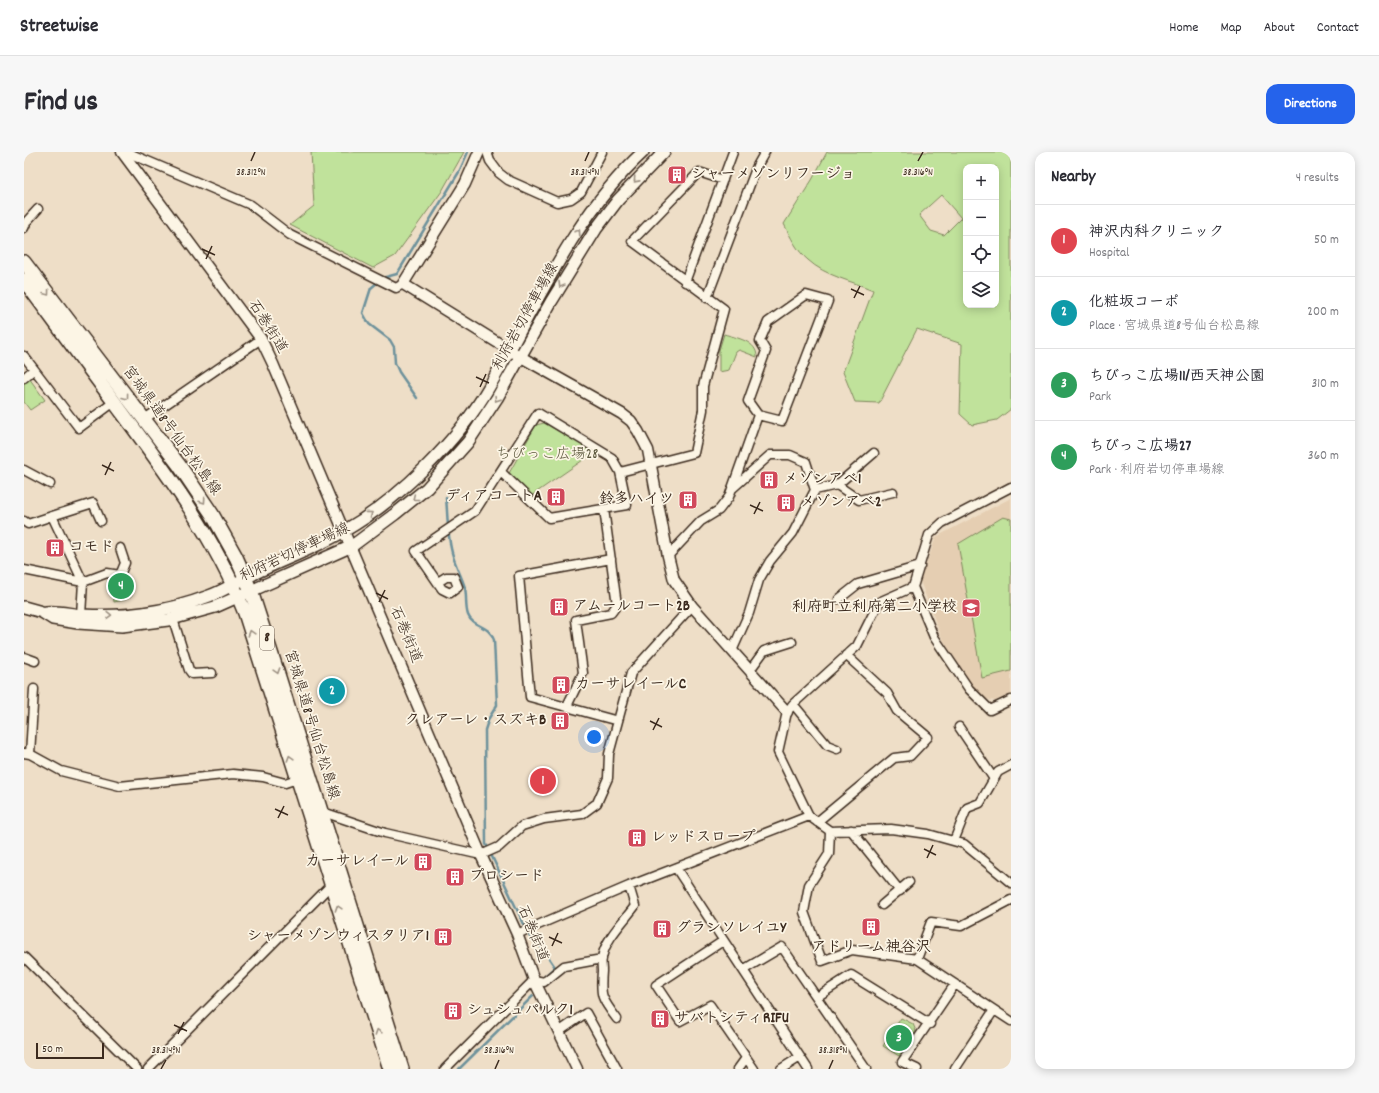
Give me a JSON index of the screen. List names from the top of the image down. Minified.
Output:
{"streets":{"main road":["利府岩切停車場線","宮城県道8号仙台松島線","8"],"street":["石巻街道"]},"crossings":[["利府岩切停車場線","石巻街道"],["利府岩切停車場線","宮城県道8号仙台松島線"]],"parks":["ちびっこ広場28"],"places":{"building":["シャーメゾンリフージョ","メゾンアベ1","ディアコートA","鈴多ハイツ","メゾンアベ2","コモド","アムールコート2B","カーサレイールC","クレアーレ・スズキB","レッドスロープ","カーサレイール","プロシード","アドリーム神谷沢","グランソレイユY","シャーメゾンウィスタリア1","シュシュパルク1","サバトシティRIFU"],"school or university":["利府町立利府第二小学校"]},"scale_bar":"50 m","page":{"header":"Streetwise","nav":["Home","Map","About","Contact"],"title":"Find us","buttons":"Directions","heading":["Nearby","4 results"],"map_buttons":["+","−"],"list":[{"mark":"1","name":"神沢内科クリニック","note":"Hospital","value":"50 m"},{"mark":"2","name":"化粧坂コーポ","note":"Place · 宮城県道8号仙台松島線","value":"200 m"},{"mark":"3","name":"ちびっこ広場11/西天神公園","note":"Park","value":"310 m"},{"mark":"4","name":"ちびっこ広場27","note":"Park · 利府岩切停車場線","value":"360 m"}],"pins":["4","2","1","3"],"scale":"50 m"},"coordinates":["38.312°N","38.314°N","38.316°N","38.318°N"]}
